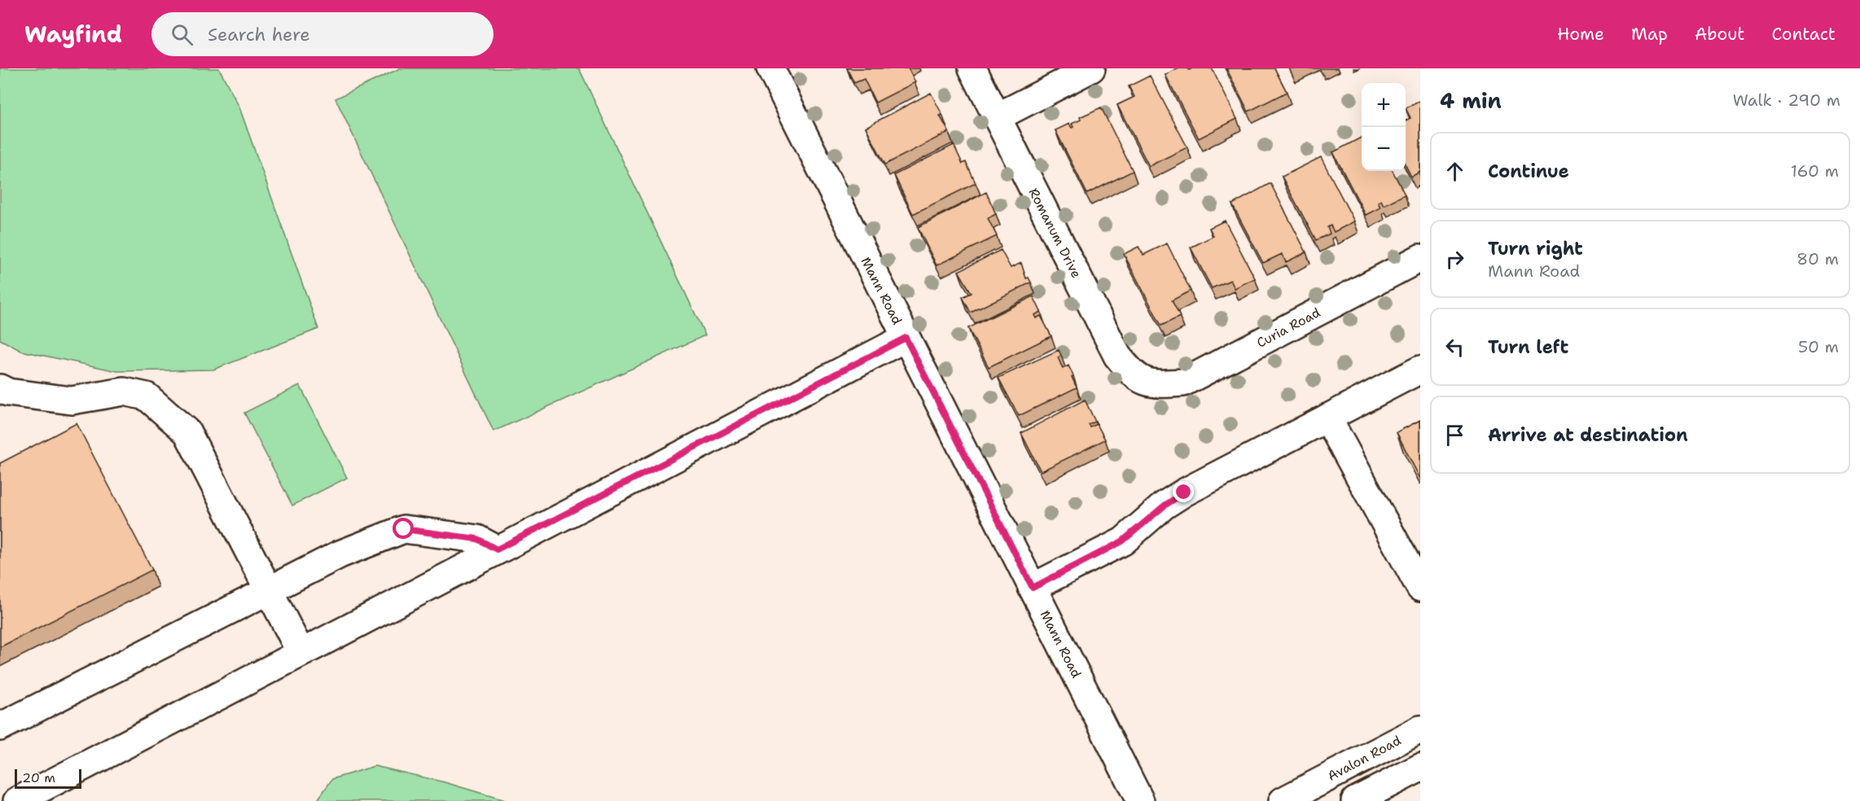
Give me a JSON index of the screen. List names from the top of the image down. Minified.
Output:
{"streets":{"street":["Romanum Drive","Mann Road","Curia Road","Avalon Road"]},"crossings":[["Romanum Drive","Curia Road"]],"scale_bar":"20 m","page":{"header":"Wayfind","search":"Search here","nav":["Home","Map","About","Contact"],"heading":["4 min","Walk · 290 m"],"map_buttons":["+","−"],"list":[["Continue","160 m"],["Turn right","Mann Road","80 m"],["Turn left","50 m"],"Arrive at destination"],"scale":"20 m"}}
